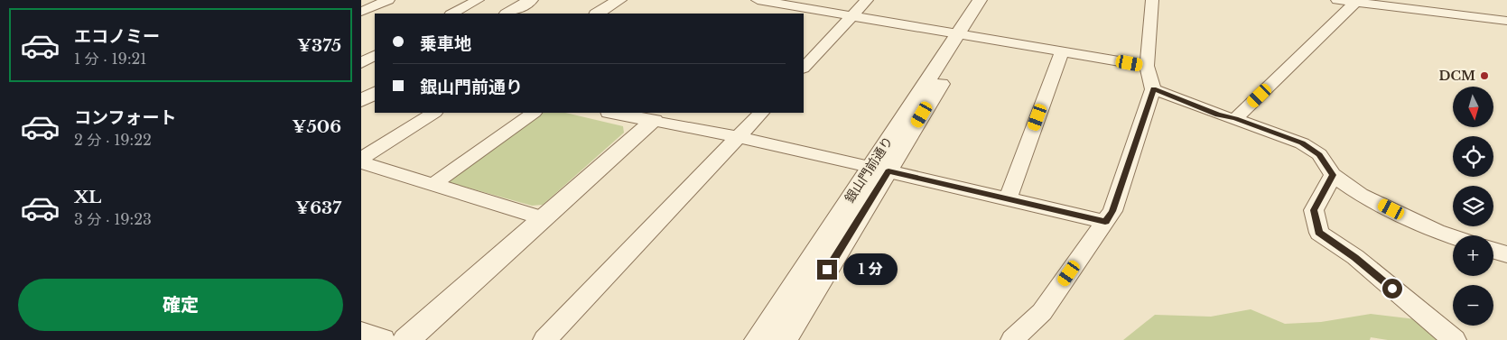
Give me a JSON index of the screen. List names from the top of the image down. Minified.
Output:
{"streets":{"street":["銀山門前通り"]},"places":["DCM"],"north":"bottom","page":{"list":[{"name":"エコノミー","note":"1 分 · 19:21","value":"¥375"},{"name":"コンフォート","note":"2 分 · 19:22","value":"¥506"},{"name":"XL","note":"3 分 · 19:23","value":"¥637"}],"banner":["乗車地","銀山門前通り"],"map_buttons":["+","−"],"bubble":"1 分","buttons":"確定"}}
